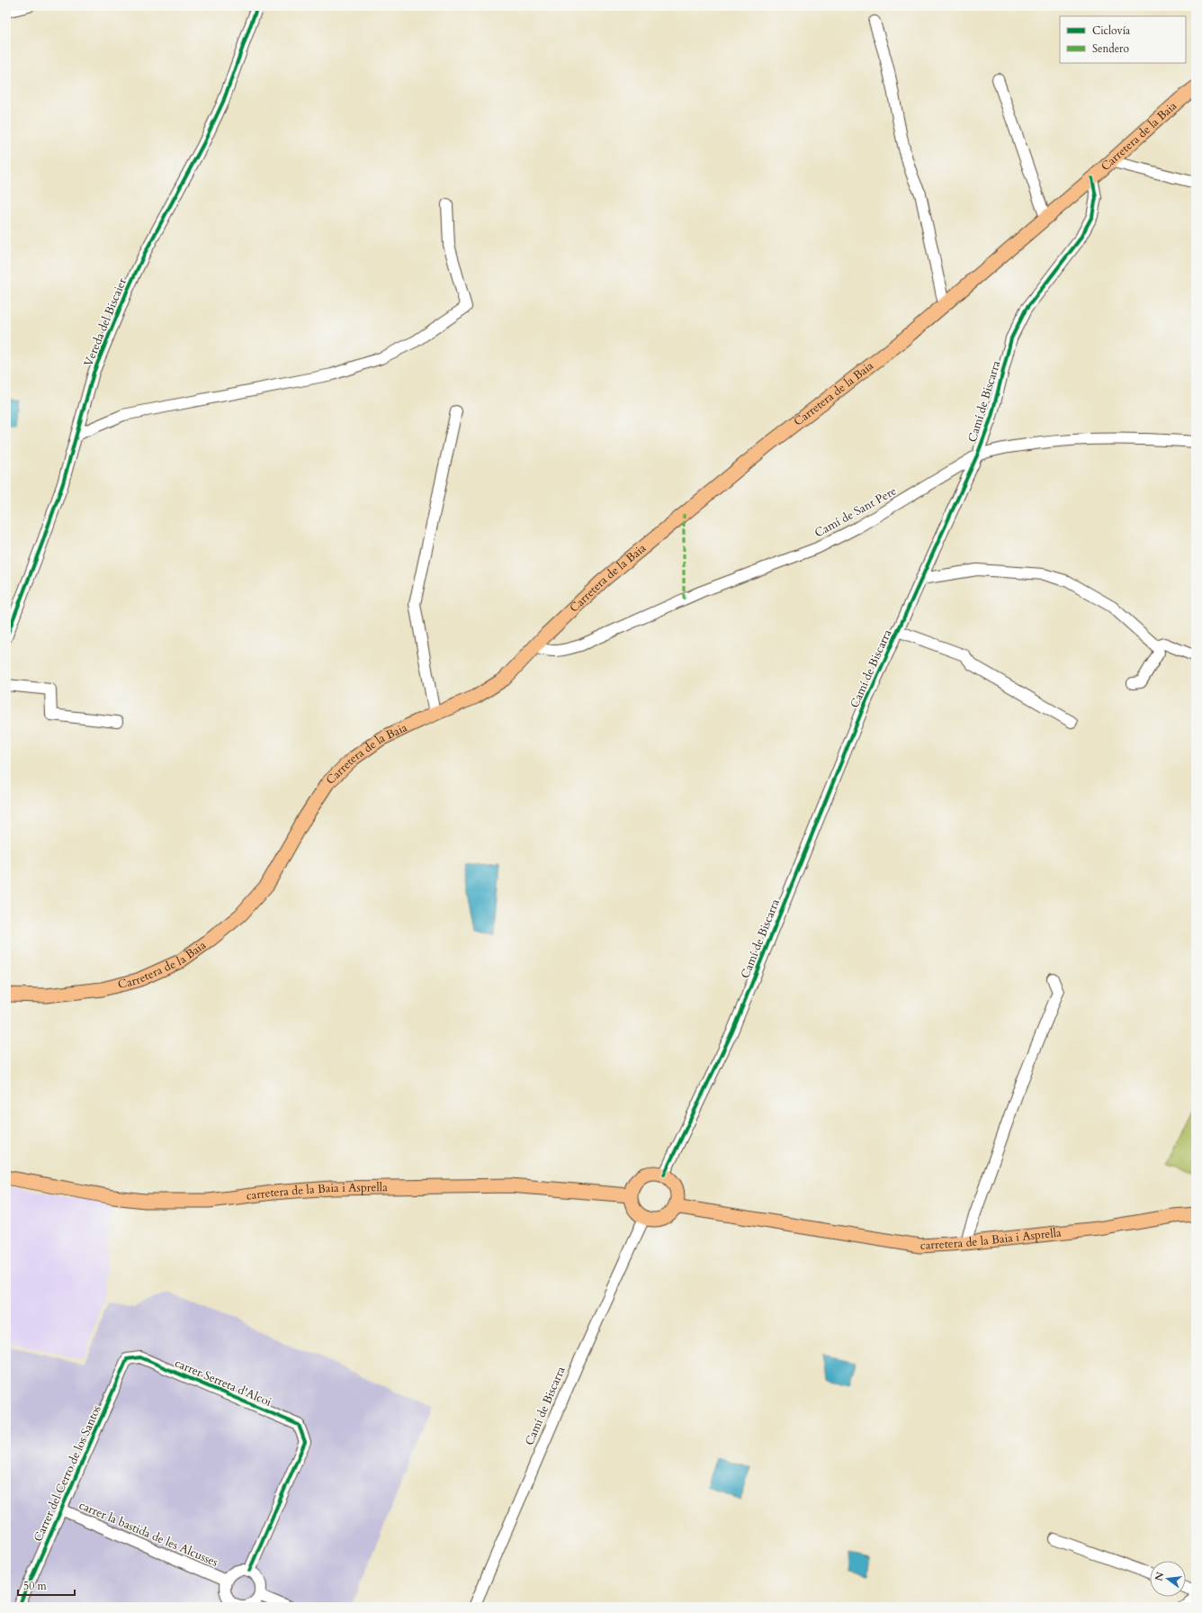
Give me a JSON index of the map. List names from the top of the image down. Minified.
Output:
{"streets":{"main road":["Carretera de la Baia","carretera de la Baia i Asprella"],"street":["Vereda del Biscaier","Camí de Biscarra","Camí de Sant Pere","carrer Serreta d'Alcoi","Carrer del Cerro de los Santos","carrer la bastida de les Alcusses"]},"crossings":[["Carretera de la Baia","Camí de Biscarra"],["Carretera de la Baia","Camí de Sant Pere"],["Camí de Biscarra","Camí de Sant Pere"],["Camí de Biscarra","carretera de la Baia i Asprella"],["carrer Serreta d'Alcoi","Carrer del Cerro de los Santos"],["carrer Serreta d'Alcoi","carrer la bastida de les Alcusses"],["Carrer del Cerro de los Santos","carrer la bastida de les Alcusses"]],"legend":["Ciclovía","Sendero"],"scale_bar":"50 m","north":"left"}
